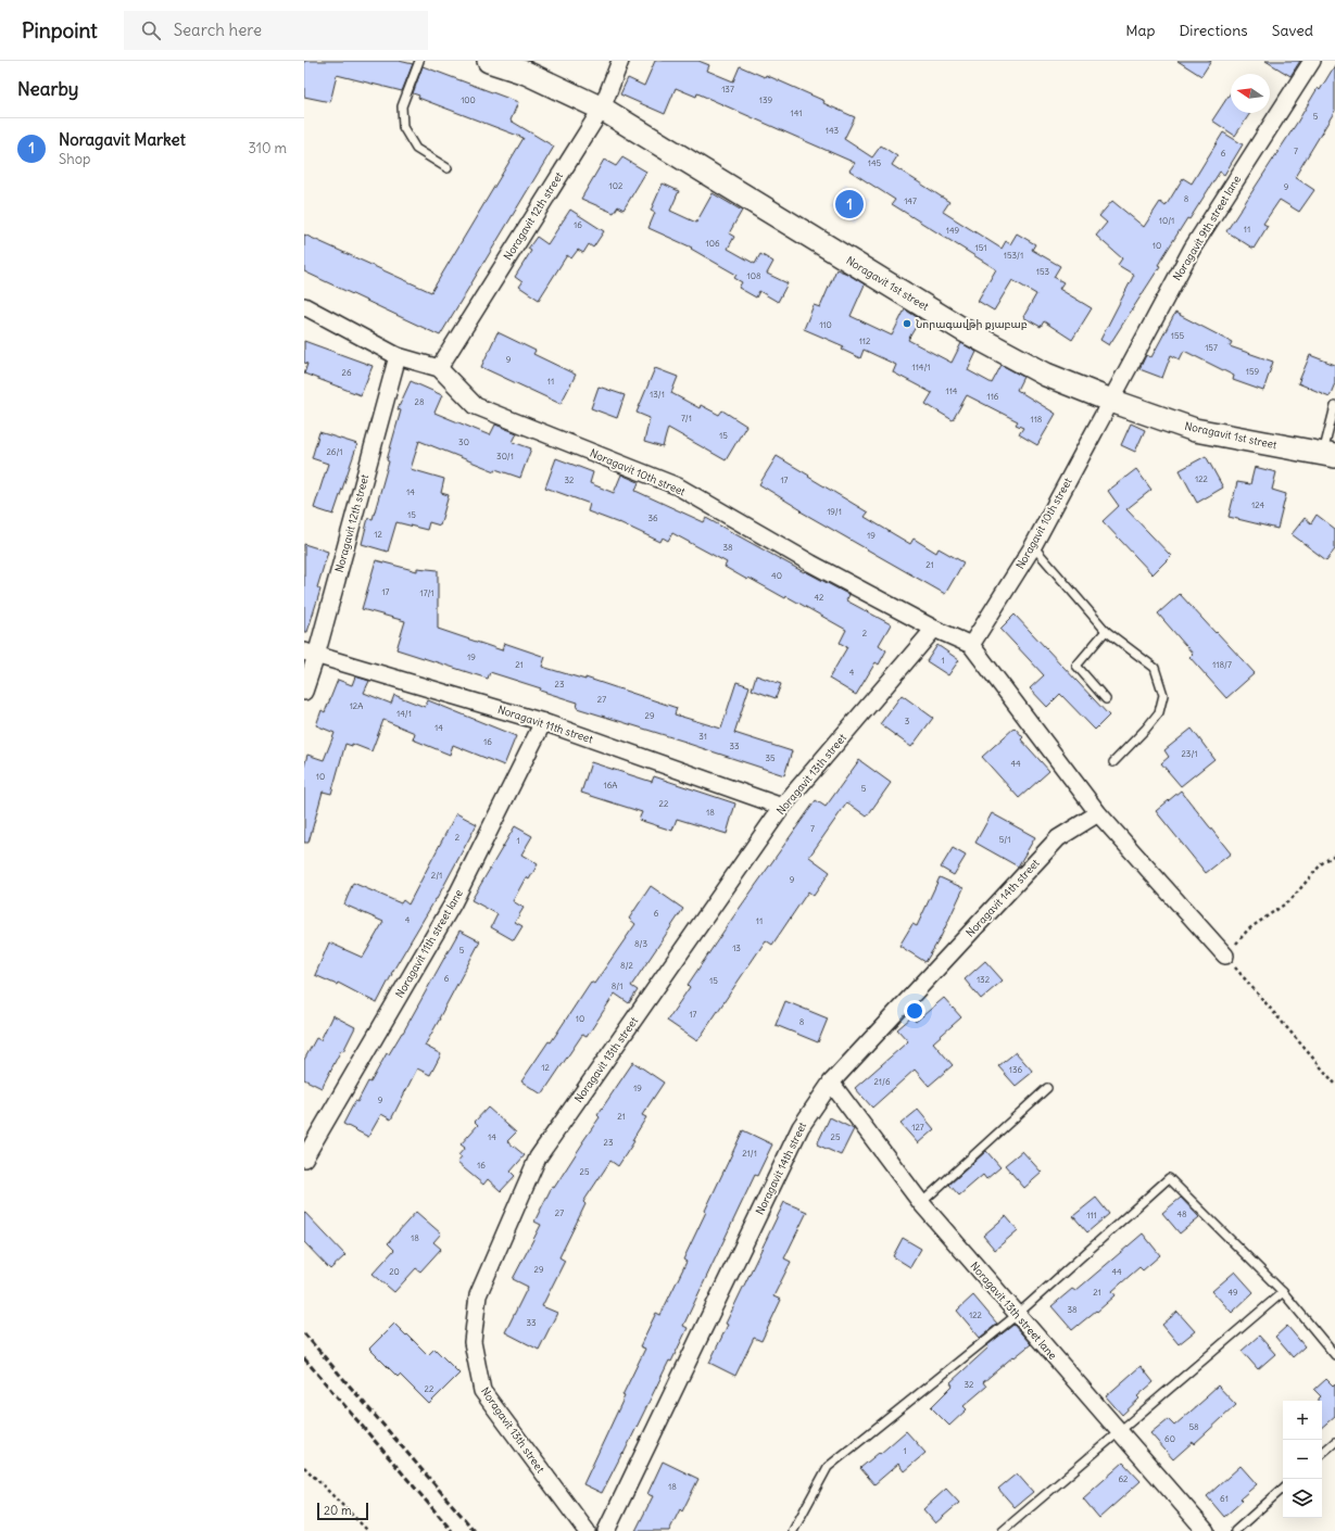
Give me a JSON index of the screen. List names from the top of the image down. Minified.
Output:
{"streets":{"main road":["Noragavit 1st street"],"street":["Noragavit 12th street","Noragavit 9th street lane","Noragavit 10th street","Noragavit 11th street","Noragavit 13th street","Noragavit 14th street","Noragavit 11th street lane","Noragavit 13th street lane"]},"crossings":[["Noragavit 12th street","Noragavit 1st street"],["Noragavit 12th street","Noragavit 10th street"],["Noragavit 12th street","Noragavit 11th street"],["Noragavit 9th street lane","Noragavit 1st street"],["Noragavit 9th street lane","Noragavit 10th street"],["Noragavit 1st street","Noragavit 10th street"],["Noragavit 10th street","Noragavit 13th street"],["Noragavit 10th street","Noragavit 14th street"],["Noragavit 11th street","Noragavit 13th street"],["Noragavit 11th street","Noragavit 11th street lane"],["Noragavit 14th street","Noragavit 13th street lane"]],"places":["Նորագավթի քյաբաբ"],"house_numbers":["137","100","139","141","5","143","7","6","145","102","9","8","147","10/1","16","11","149","106","10","151","153/1","153","108","110","155","112","157","9","114/1","159","26","11","114","13/1","116","28","7/1","118","15","30","26/1","30/1","122","32","17","14","124","19/1","15","36","12","19","38","21","40","17","17/1","42","2","19","1","21","118/7","4","23","27","12A","14/1","29","3","14","31","16","33","23/1","35","44","10","16A","5","22","18","7","2","5/1","1","2/1","9","6","4","11","8/3","13","5","8/2","6","132","15","8/1","17","10","8","12","136","21/6","19","9","21","127","14","25","23","21/1","16","25","27","48","111","18","29","20","44","21","49","38","122","33","32","22","58","60","1","62","18","61"],"scale_bar":"20 m","north":"left","page":{"header":"Pinpoint","search":"Search here","nav":["Map","Directions","Saved"],"heading":"Nearby","list":[{"mark":"1","name":"Noragavit Market","note":"Shop","value":"310 m"}],"pins":"1","map_buttons":["+","−"],"scale":"20 m"}}
